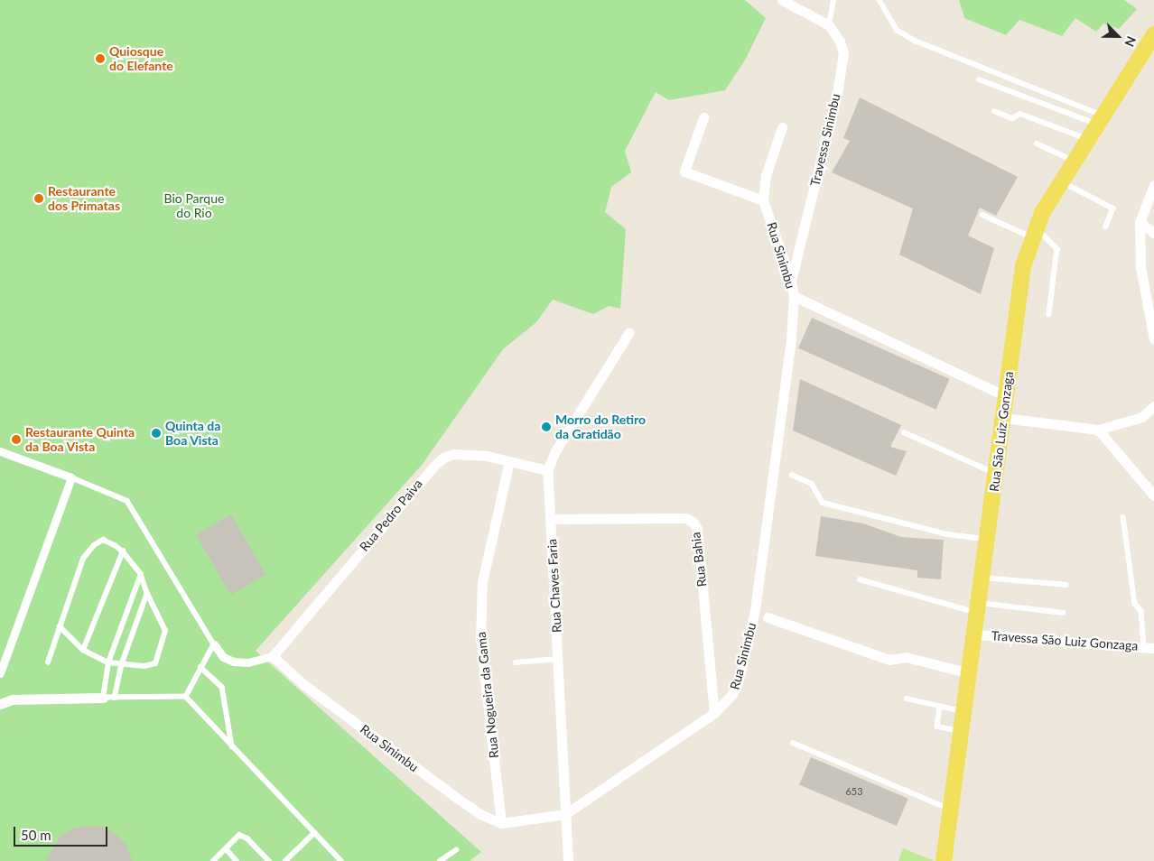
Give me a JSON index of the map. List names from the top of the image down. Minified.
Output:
{"streets":{"main road":["Rua São Luiz Gonzaga"],"street":["Travessa Sinimbu","Rua Sinimbu","Rua Pedro Paiva","Rua Bahia","Rua Chaves Faria","Travessa São Luiz Gonzaga","Rua Nogueira da Gama"]},"crossings":[["Travessa Sinimbu","Rua Sinimbu"],["Rua Sinimbu","Rua Pedro Paiva"],["Rua Sinimbu","Rua Bahia"],["Rua Sinimbu","Rua Chaves Faria"],["Rua Sinimbu","Rua Nogueira da Gama"],["Rua São Luiz Gonzaga","Travessa São Luiz Gonzaga"],["Rua Pedro Paiva","Rua Chaves Faria"],["Rua Pedro Paiva","Rua Nogueira da Gama"],["Rua Bahia","Rua Chaves Faria"]],"parks":["Bio Parque do Rio"],"places":["Quiosque do Elefante","Restaurante dos Primatas","Morro do Retiro da Gratidão","Quinta da Boa Vista","Restaurante Quinta da Boa Vista"],"house_numbers":["653"],"scale_bar":"50 m","north":"bottom right"}
